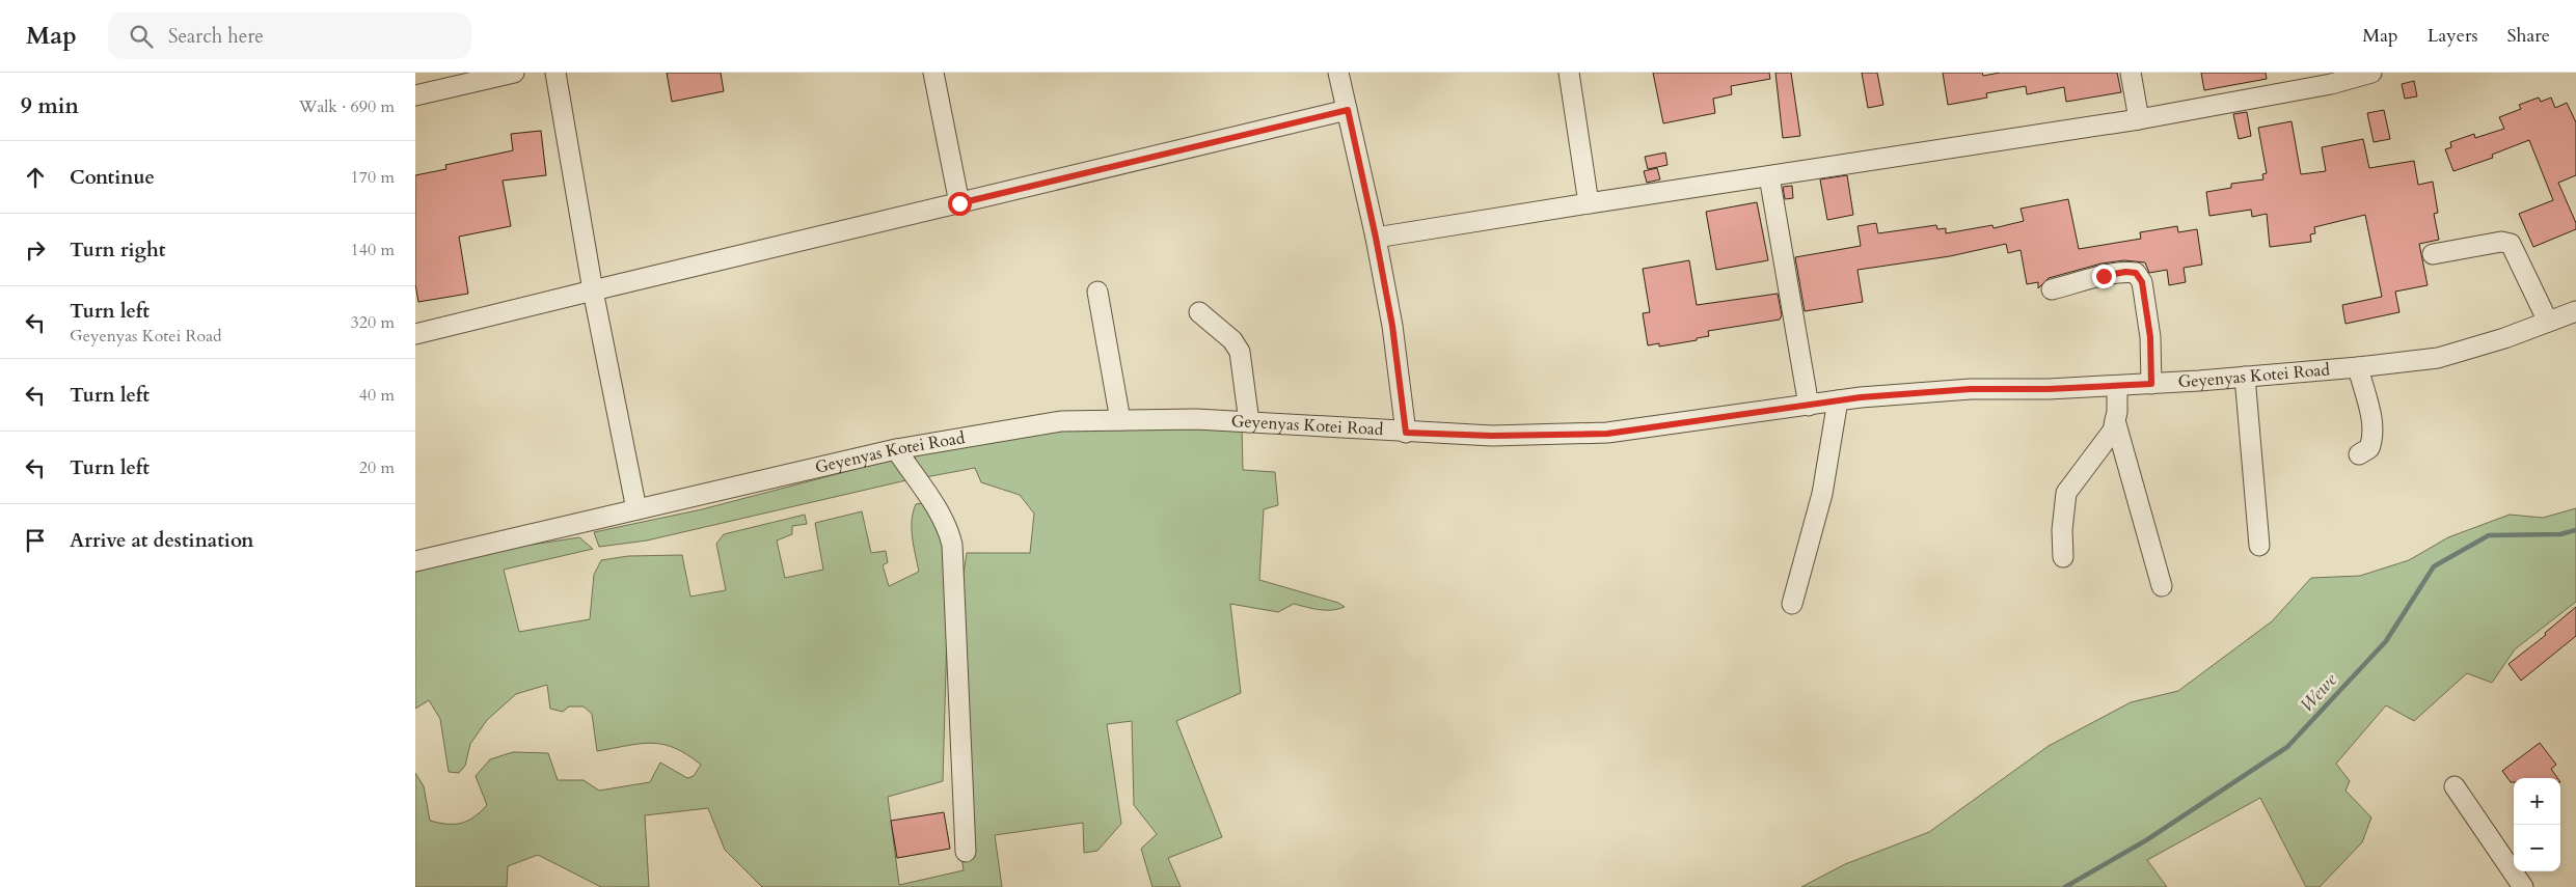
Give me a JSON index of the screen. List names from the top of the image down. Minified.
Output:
{"streets":{"street":["Geyenyas Kotei Road"]},"water":["Wewe"],"page":{"header":"Map","search":"Search here","nav":["Map","Layers","Share"],"heading":["9 min","Walk · 690 m"],"list":[["Continue","170 m"],["Turn right","140 m"],["Turn left","Geyenyas Kotei Road","320 m"],["Turn left","40 m"],["Turn left","20 m"],"Arrive at destination"],"map_buttons":["+","−"]}}
